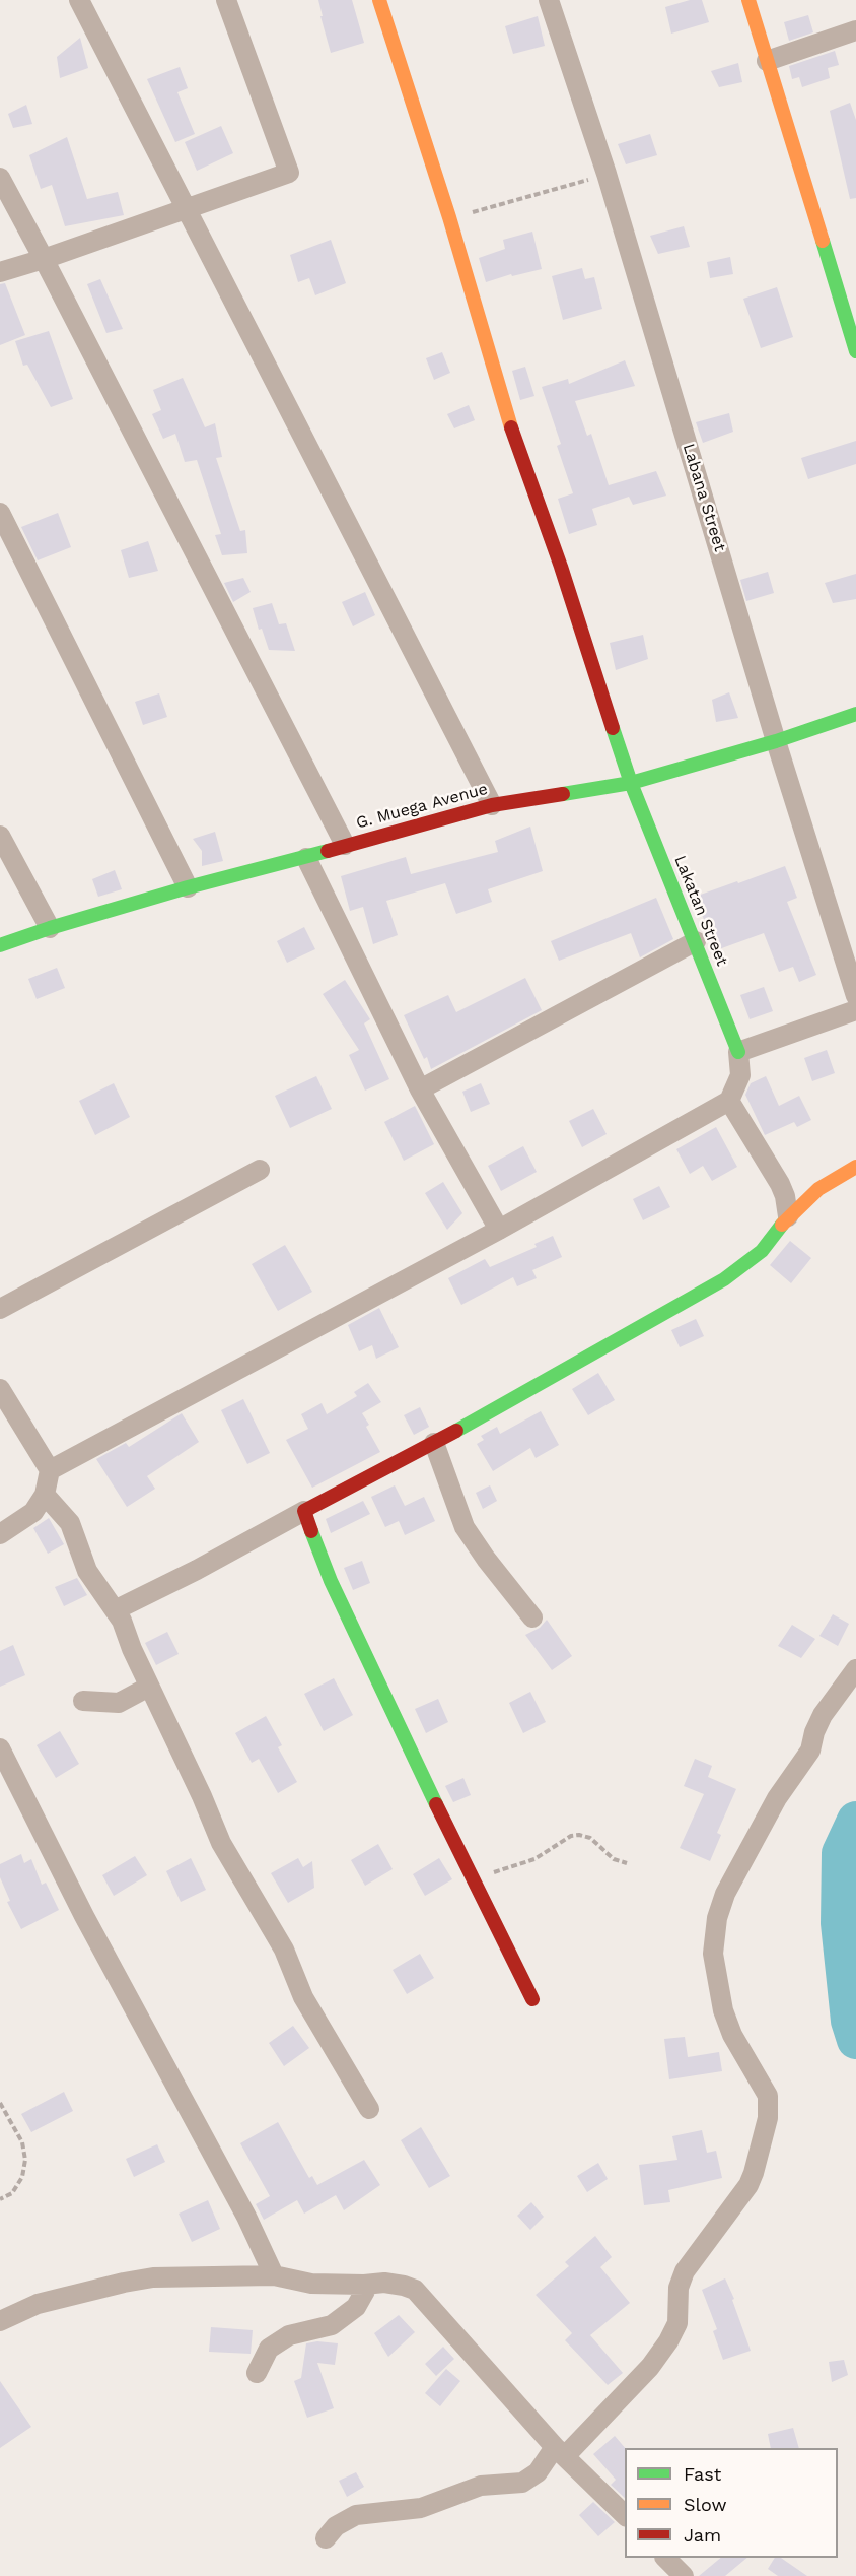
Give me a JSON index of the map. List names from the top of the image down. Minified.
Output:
{"streets":{"street":["Labana Street","G. Muega Avenue","Lakatan Street"]},"crossings":[["Labana Street","G. Muega Avenue"],["G. Muega Avenue","Lakatan Street"]],"legend":["Fast","Slow","Jam"]}
